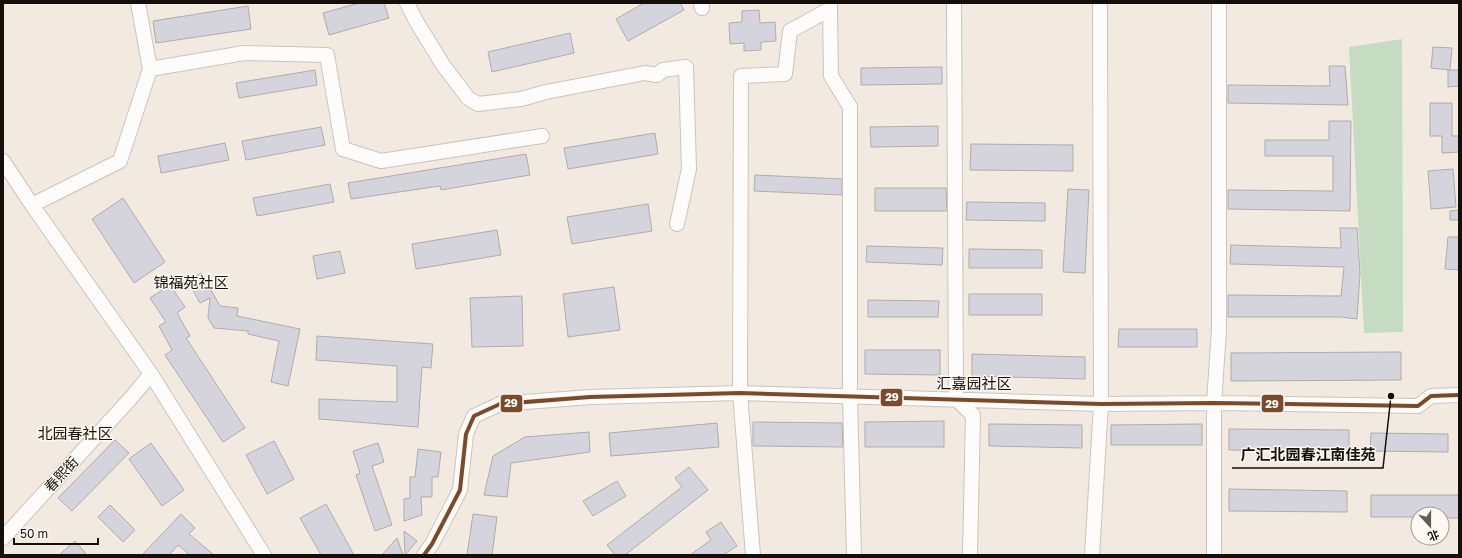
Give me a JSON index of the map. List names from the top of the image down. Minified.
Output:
{"streets":{"street":["春熙街"]},"districts":["锦福苑社区","汇嘉园社区","北园春社区"],"places":["广汇北园春江南佳苑"],"lines":["transit line 29"],"scale_bar":"50 m","north":"bottom"}
